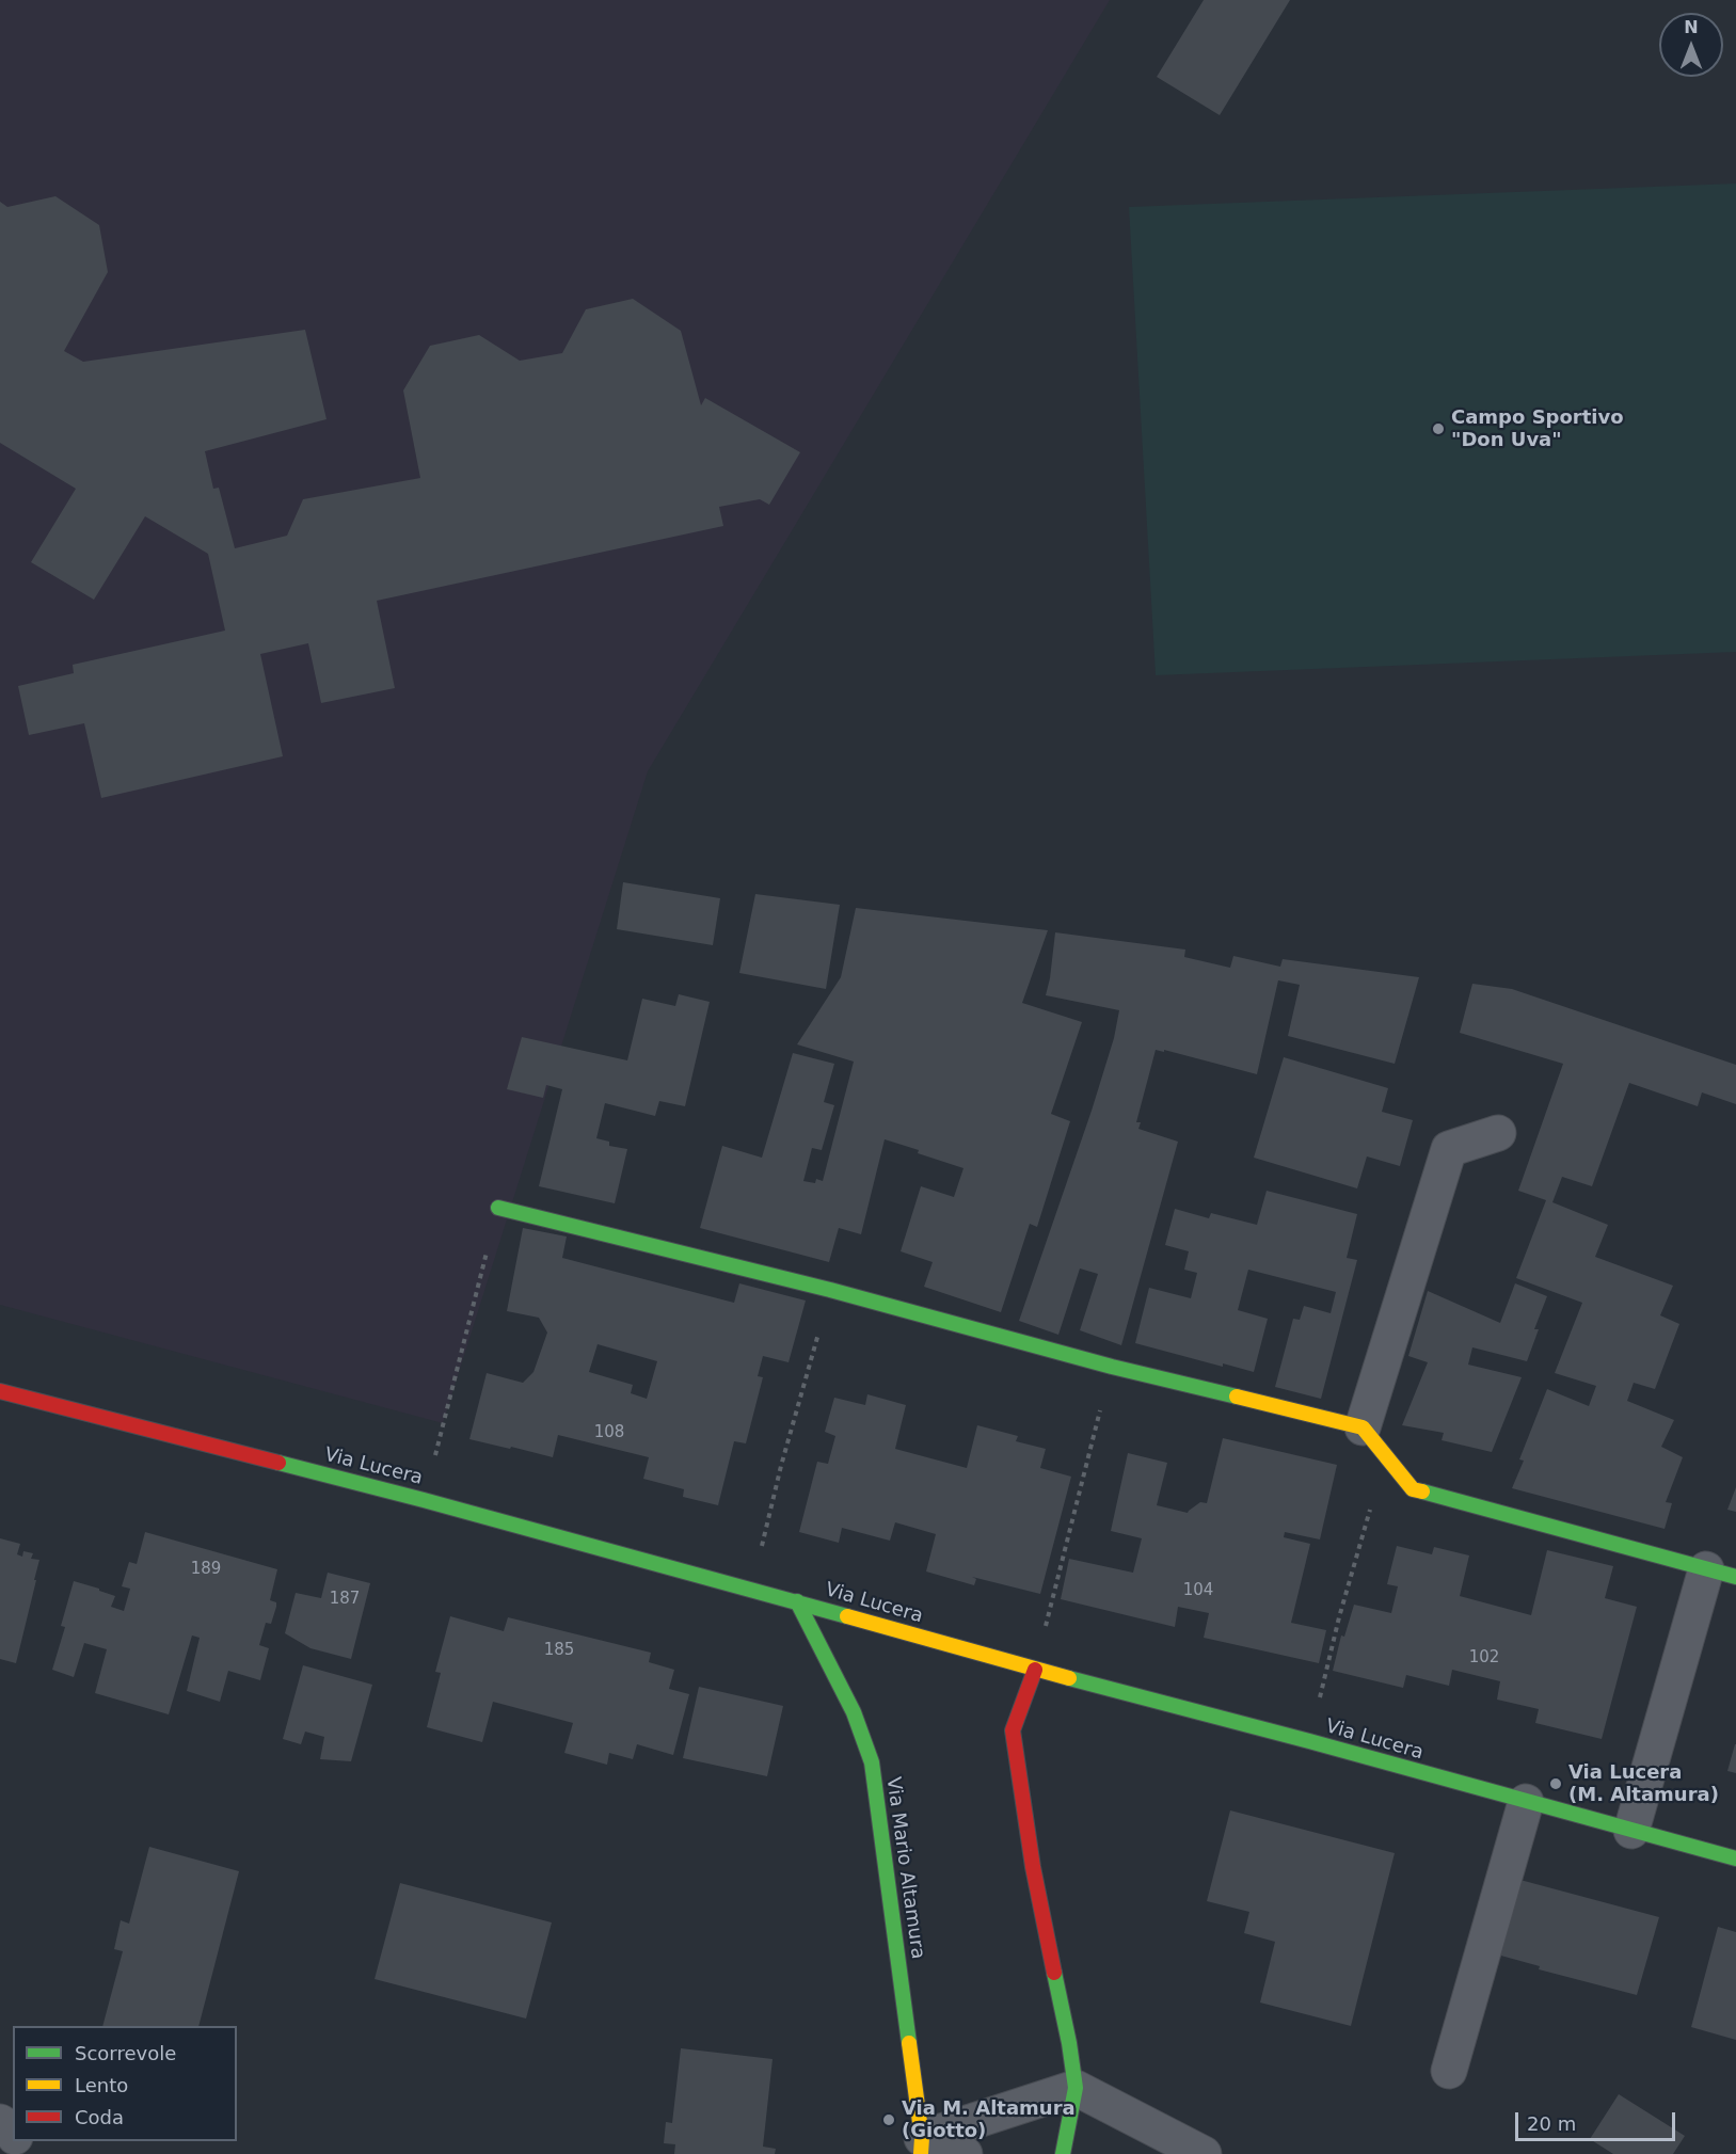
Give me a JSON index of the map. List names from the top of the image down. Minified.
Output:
{"streets":{"street":["Via Lucera","Via Mario Altamura"]},"crossings":[["Via Lucera","Via Mario Altamura"]],"places":["Campo Sportivo \"Don Uva\"","Via Lucera (M. Altamura)","Via M. Altamura (Giotto)"],"house_numbers":["108","189","104","187","185","102"],"legend":["Scorrevole","Lento","Coda"],"scale_bar":"20 m","north":"top"}
